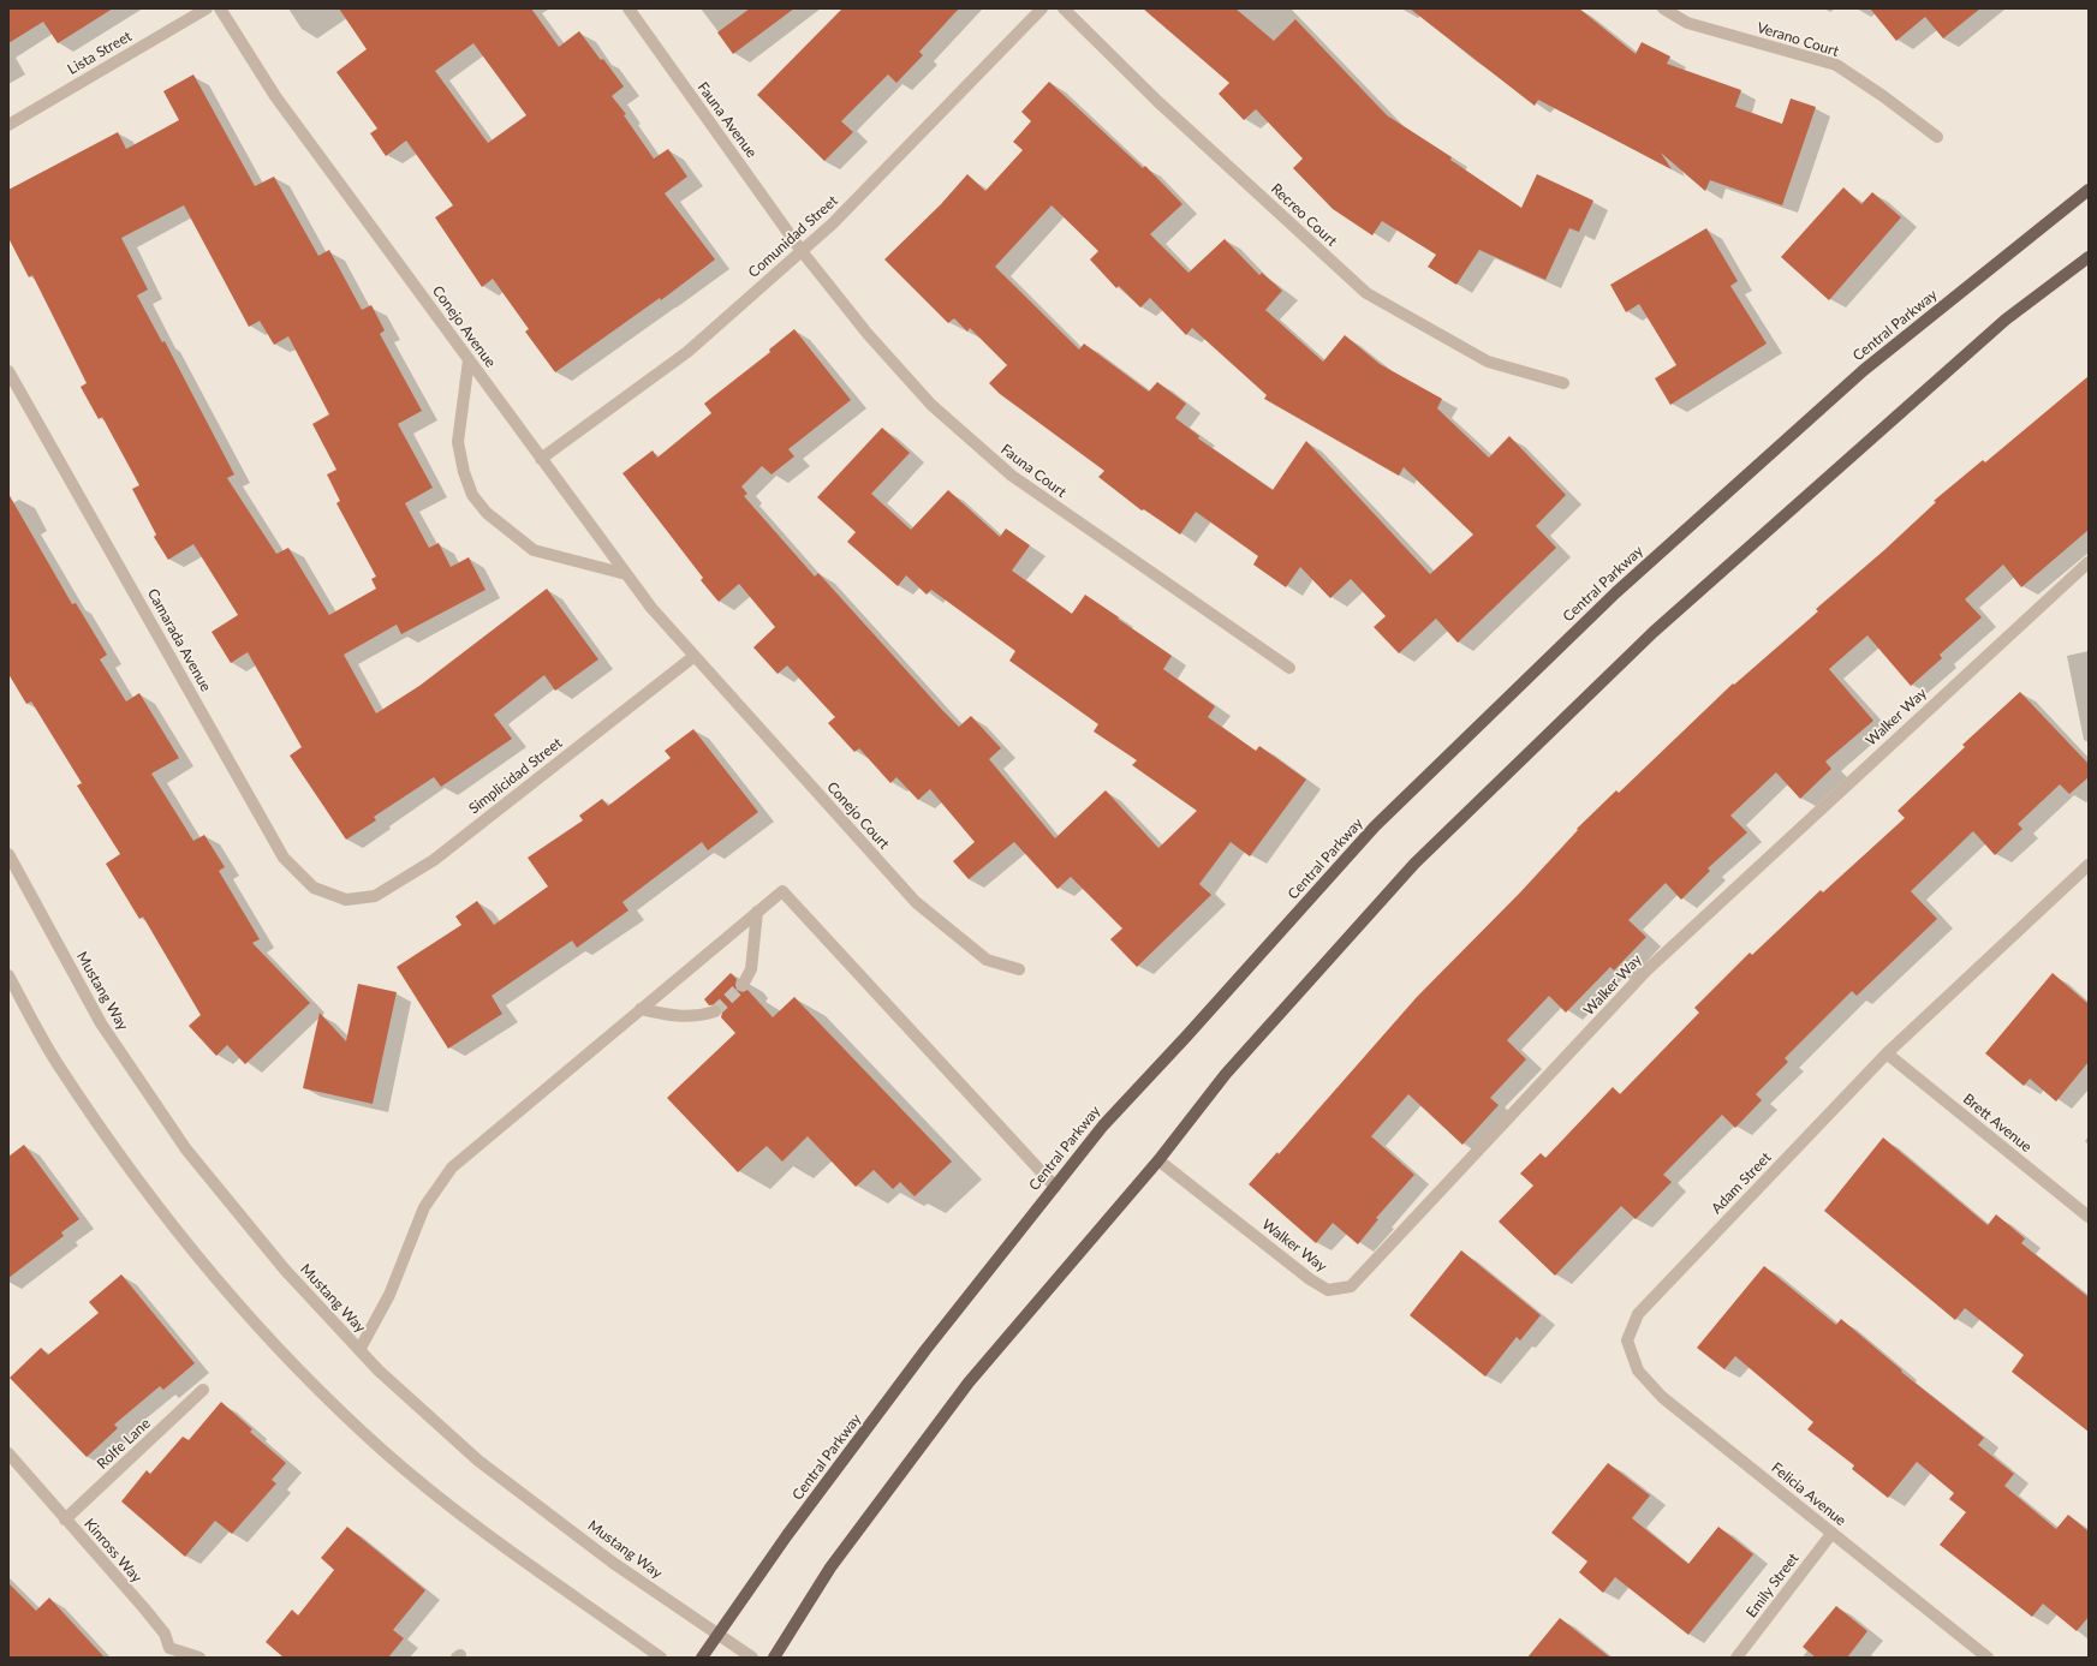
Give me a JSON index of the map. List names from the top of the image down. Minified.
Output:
{"streets":{"main road":["Central Parkway"],"street":["Verano Court","Lista Street","Fauna Avenue","Recreo Court","Comunidad Street","Conejo Avenue","Fauna Court","Camarada Avenue","Walker Way","Simplicidad Street","Conejo Court","Mustang Way","Brett Avenue","Adam Street","Rolfe Lane","Felicia Avenue","Kinross Way","Emily Street"]},"crossings":[["Fauna Avenue","Comunidad Street"],["Fauna Avenue","Fauna Court"],["Comunidad Street","Conejo Avenue"],["Comunidad Street","Fauna Court"],["Central Parkway","Mustang Way"],["Conejo Avenue","Simplicidad Street"],["Conejo Avenue","Conejo Court"],["Camarada Avenue","Simplicidad Street"],["Simplicidad Street","Conejo Court"],["Brett Avenue","Adam Street"],["Adam Street","Felicia Avenue"],["Rolfe Lane","Kinross Way"],["Felicia Avenue","Emily Street"]]}
